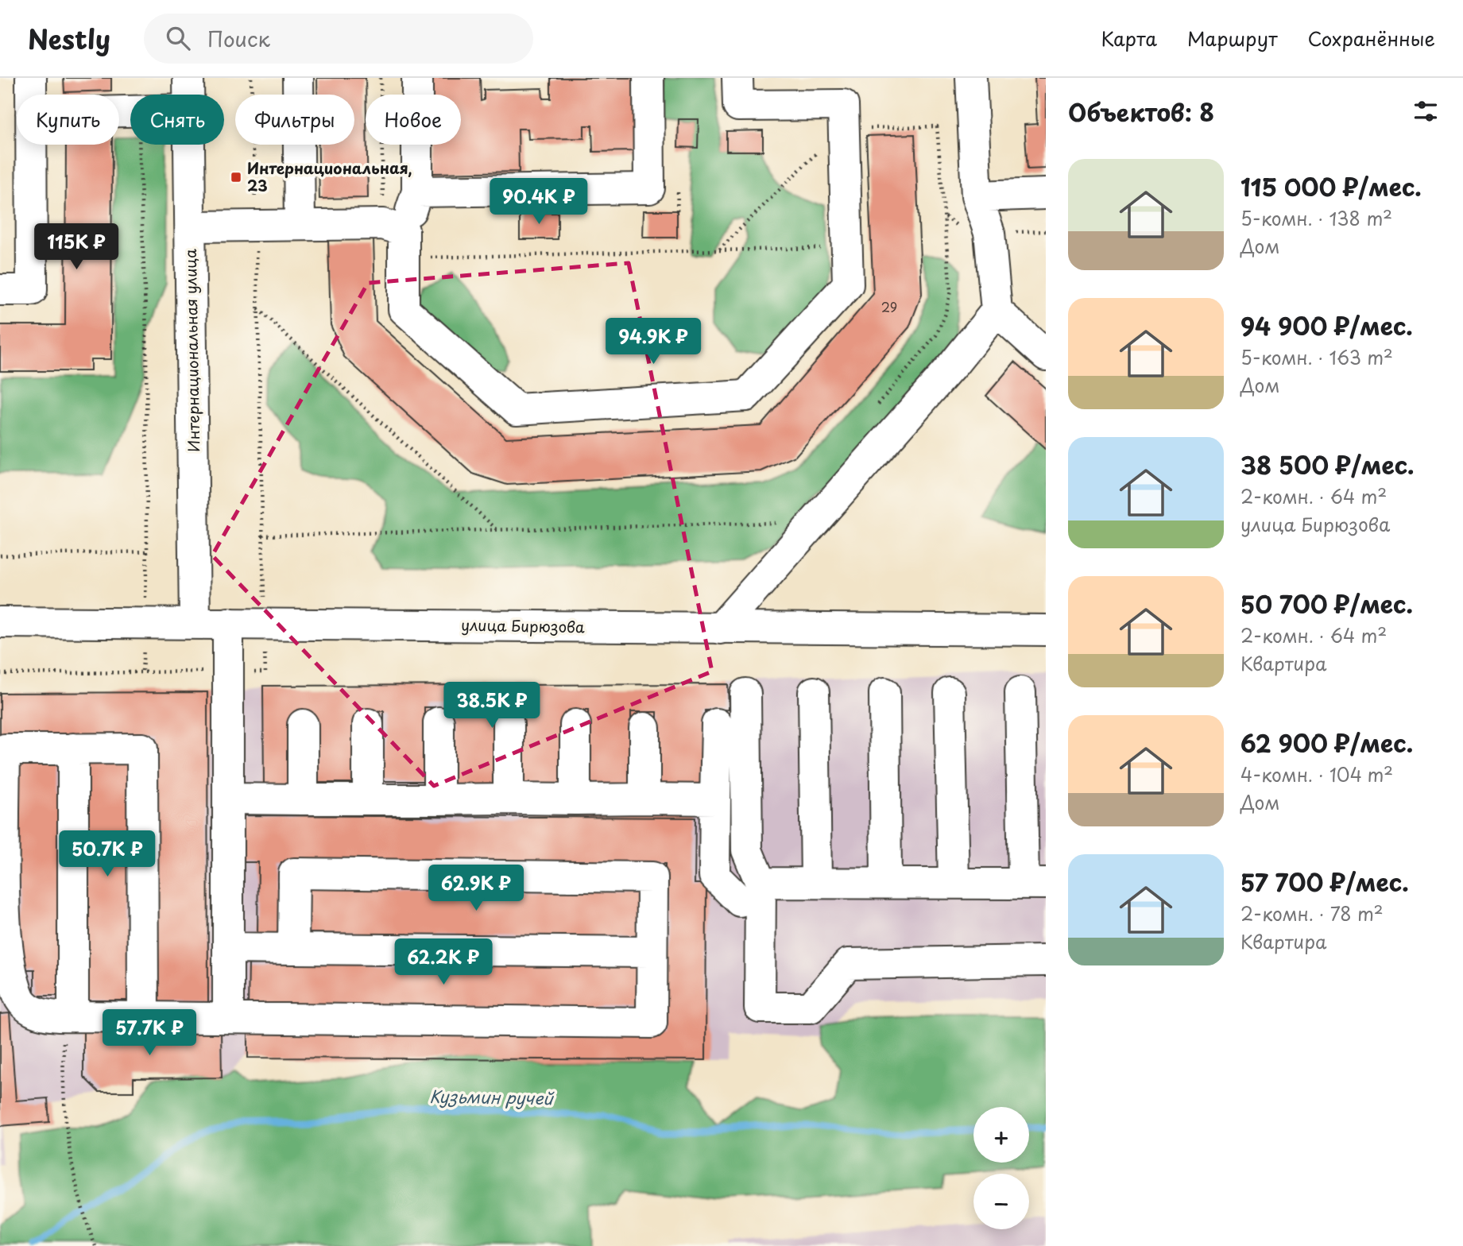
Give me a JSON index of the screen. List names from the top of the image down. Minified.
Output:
{"streets":{"main road":["Интернациональная улица","улица Бирюзова"]},"crossings":[["Интернациональная улица","улица Бирюзова"]],"water":["Кузьмин ручей"],"places":{"transit":["Интернациональная, 23"]},"house_numbers":["29"],"page":{"header":"Nestly","search":"Поиск","nav":["Карта","Маршрут","Сохранённые"],"heading":"Объектов: 8","chip":["Купить","Снять","Фильтры","Новое"],"list":[{"name":"115 000 ₽/мес.","note":"5-комн. · 138 m² · Дом"},{"name":"94 900 ₽/мес.","note":"5-комн. · 163 m² · Дом"},{"name":"38 500 ₽/мес.","note":"2-комн. · 64 m² · улица Бирюзова"},{"name":"50 700 ₽/мес.","note":"2-комн. · 64 m² · Квартира"},{"name":"62 900 ₽/мес.","note":"4-комн. · 104 m² · Дом"},{"name":"57 700 ₽/мес.","note":"2-комн. · 78 m² · Квартира"}],"price":["90.4K ₽","115K ₽","94.9K ₽","38.5K ₽","50.7K ₽","62.9K ₽","62.2K ₽","57.7K ₽"],"map_buttons":["+","−"]}}
